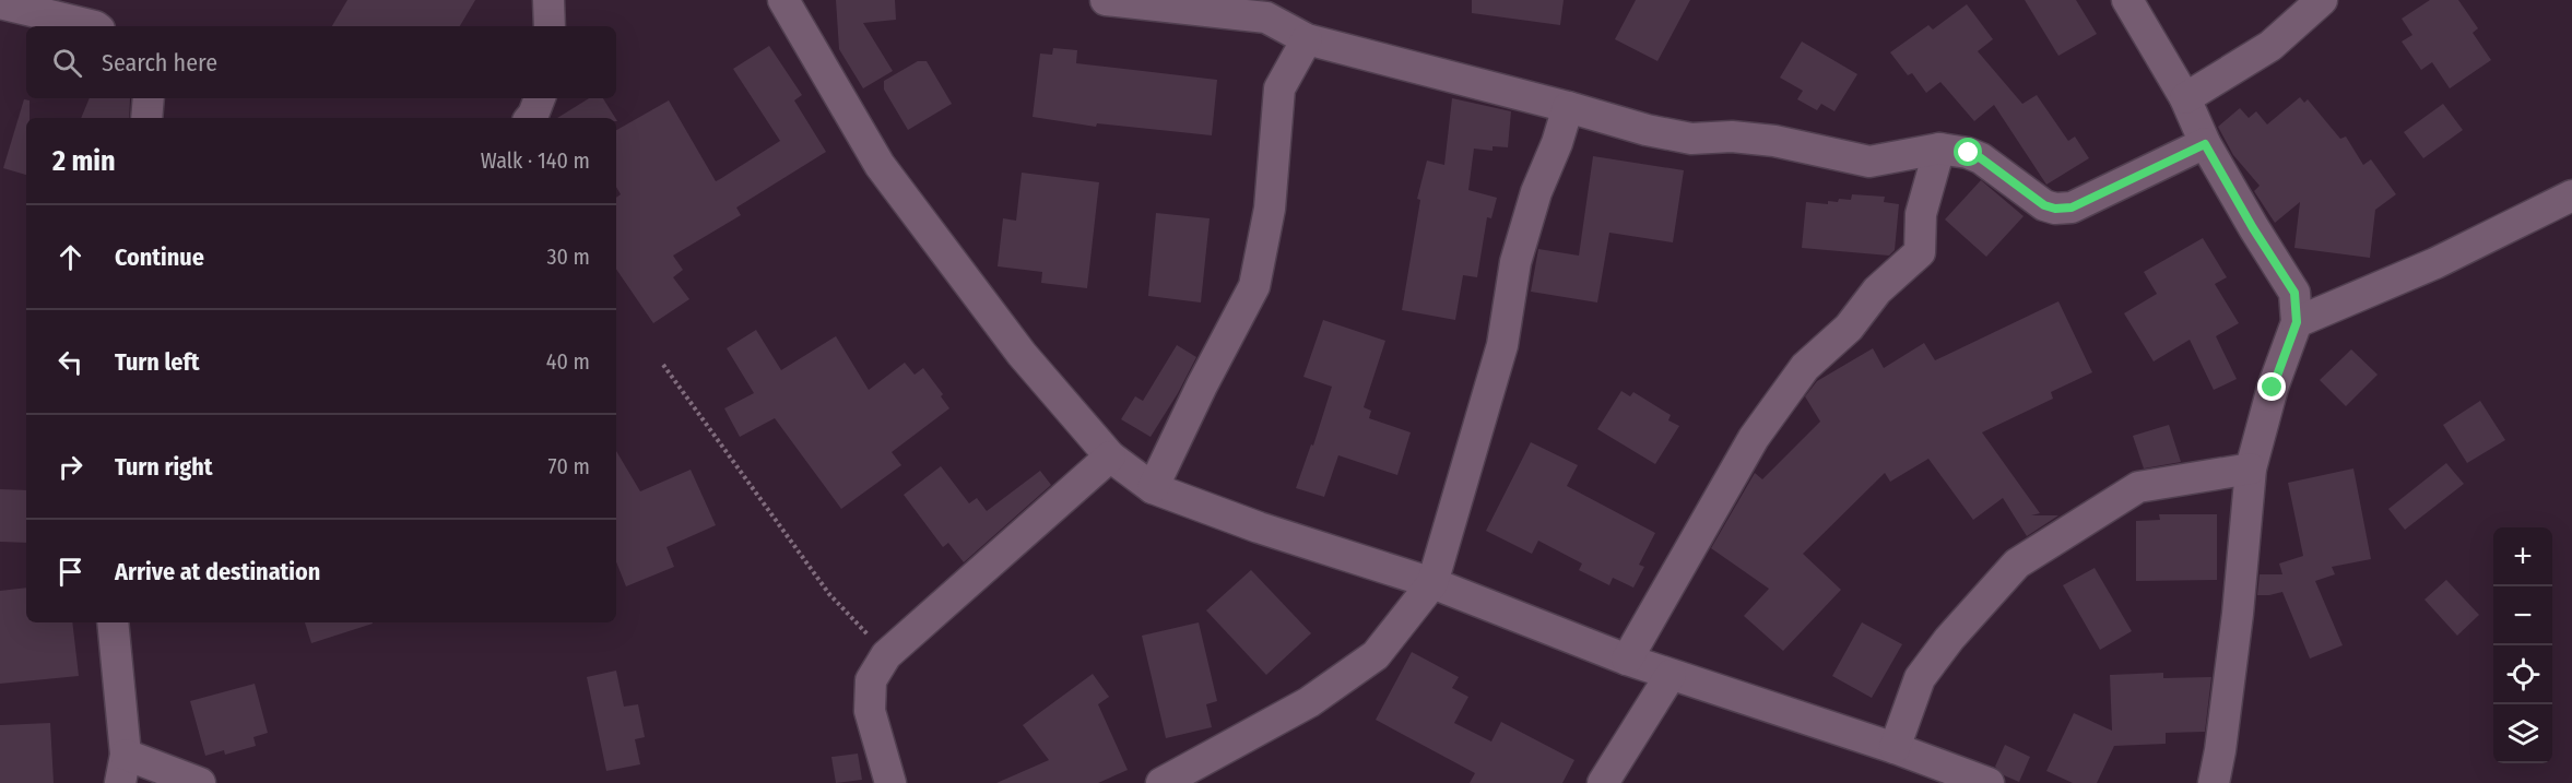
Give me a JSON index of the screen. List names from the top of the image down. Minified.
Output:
{"page":{"search":"Search here","heading":["2 min","Walk · 140 m"],"list":[["Continue","30 m"],["Turn left","40 m"],["Turn right","70 m"],"Arrive at destination"],"map_buttons":["+","−"]}}
